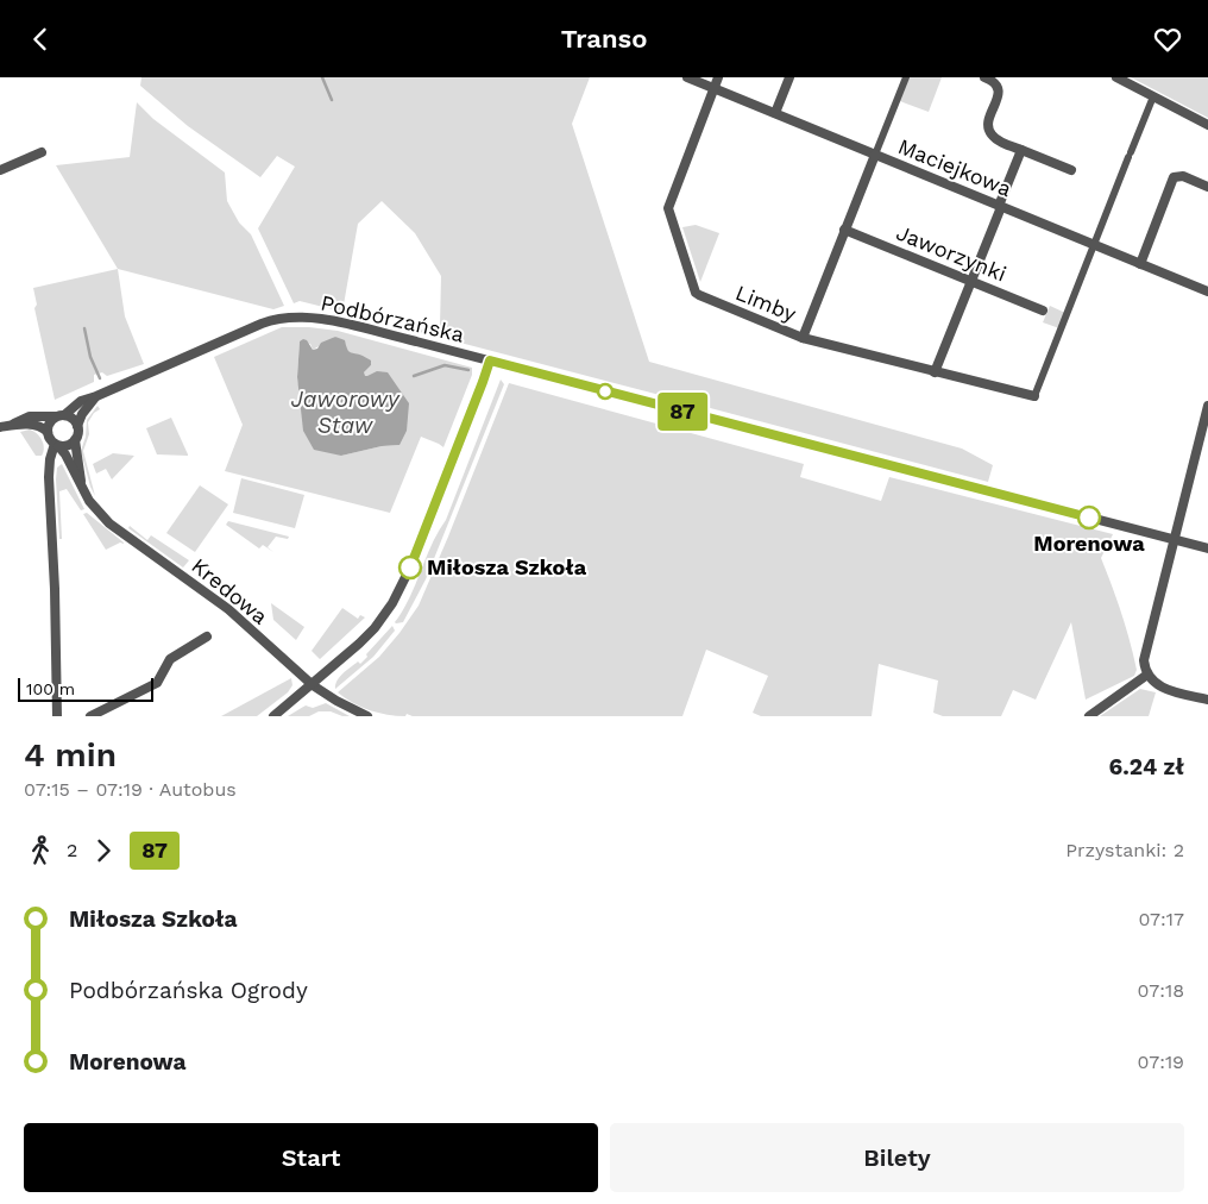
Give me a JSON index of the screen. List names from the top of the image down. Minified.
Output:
{"streets":{"street":["Maciejkowa","Jaworzynki","Limby","Podbórzańska","Kredowa"]},"crossings":[["Maciejkowa","Limby"],["Podbórzańska","Kredowa"]],"water":["Jaworowy Staw"],"places":["Morenowa","Miłosza Szkoła"],"lines":["bus line 87"],"scale_bar":"100 m","page":{"header":"Transo","on_map":"87","scale":"100 m","heading":["4 min","07:15 – 07:19 · Autobus","6.24 zł"],"legs":["2","87","Przystanki: 2"],"list":[{"name":"Miłosza Szkoła","value":"07:17"},{"name":"Podbórzańska Ogrody","value":"07:18"},{"name":"Morenowa","value":"07:19"}],"buttons":["Start","Bilety"]}}
